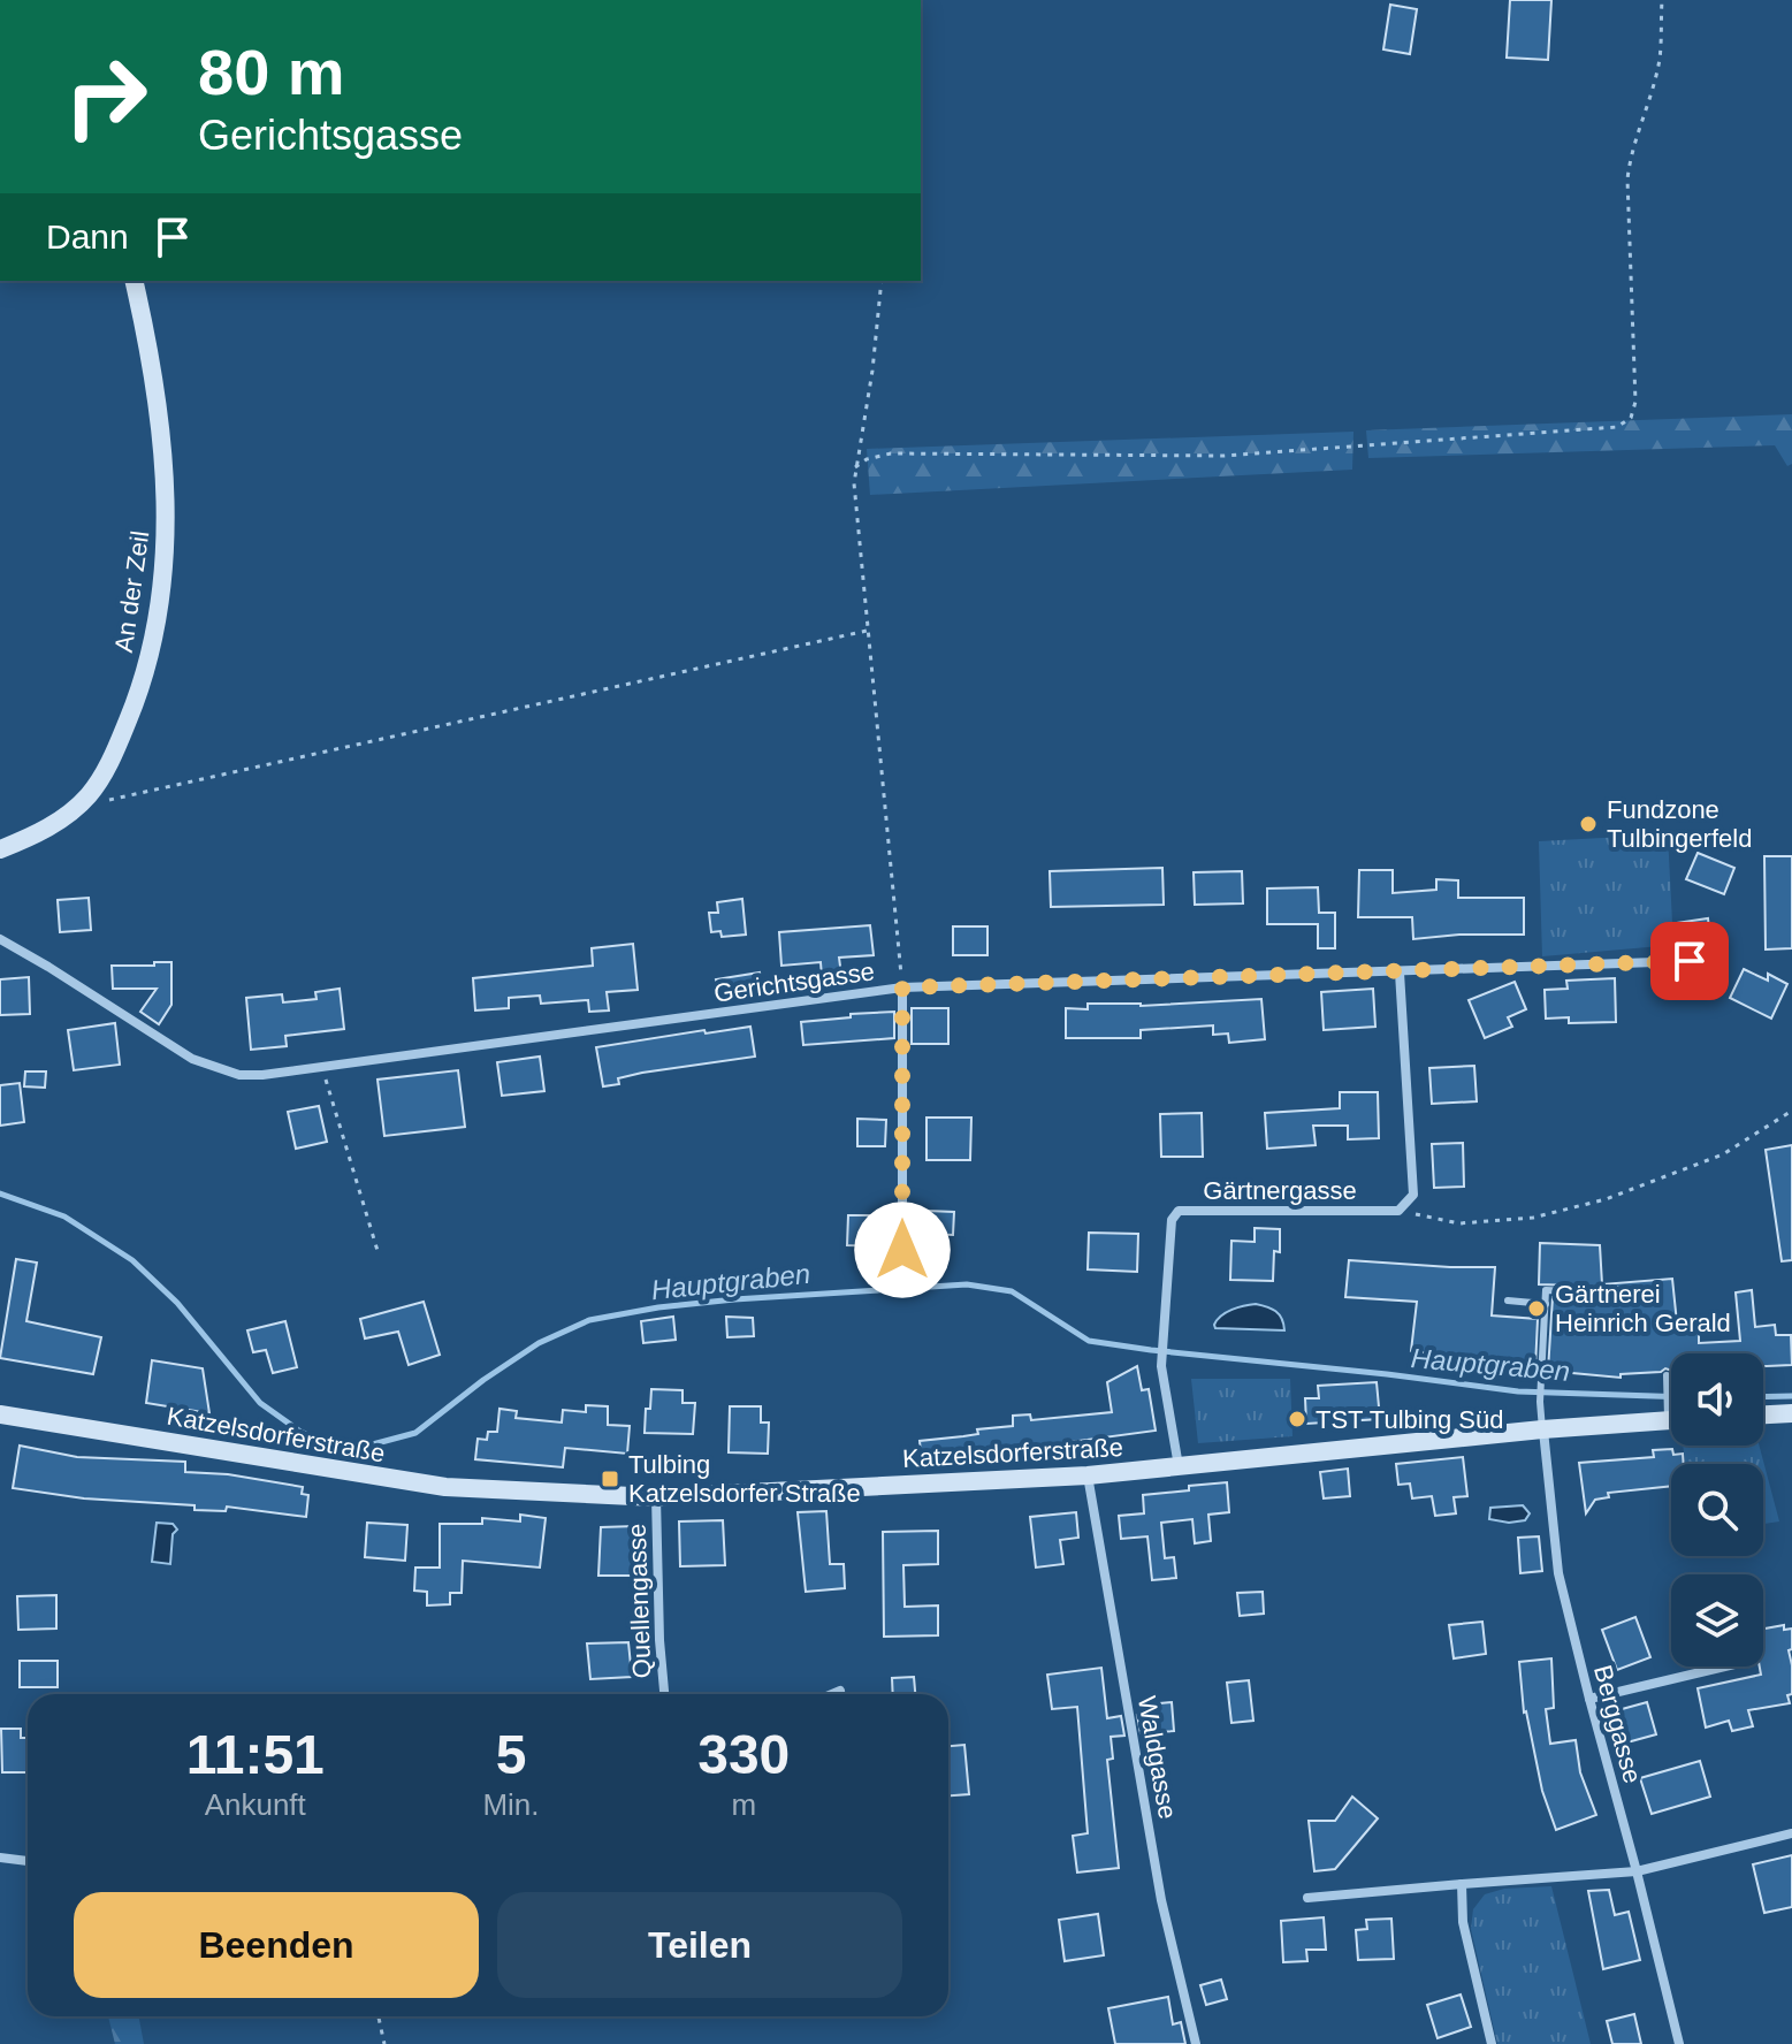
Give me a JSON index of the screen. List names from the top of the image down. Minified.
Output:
{"streets":{"street":["An der Zeil","Gerichtsgasse","Gärtnergasse","Katzelsdorferstraße","Quellengasse","Berggasse","Waldgasse"]},"crossings":[["Gärtnergasse","Katzelsdorferstraße"],["Katzelsdorferstraße","Quellengasse"],["Katzelsdorferstraße","Berggasse"],["Katzelsdorferstraße","Waldgasse"]],"water":["Hauptgraben"],"places":{"other":["Fundzone Tulbingerfeld","Gärtnerei Heinrich Gerald","TST Tulbing Süd"],"transit":["Tulbing Katzelsdorfer Straße"]},"page":{"turn":["80 m","Gerichtsgasse"],"then":"Dann","eta":["11:51","Ankunft","5","Min.","330","m"],"buttons":["Beenden","Teilen"]}}
